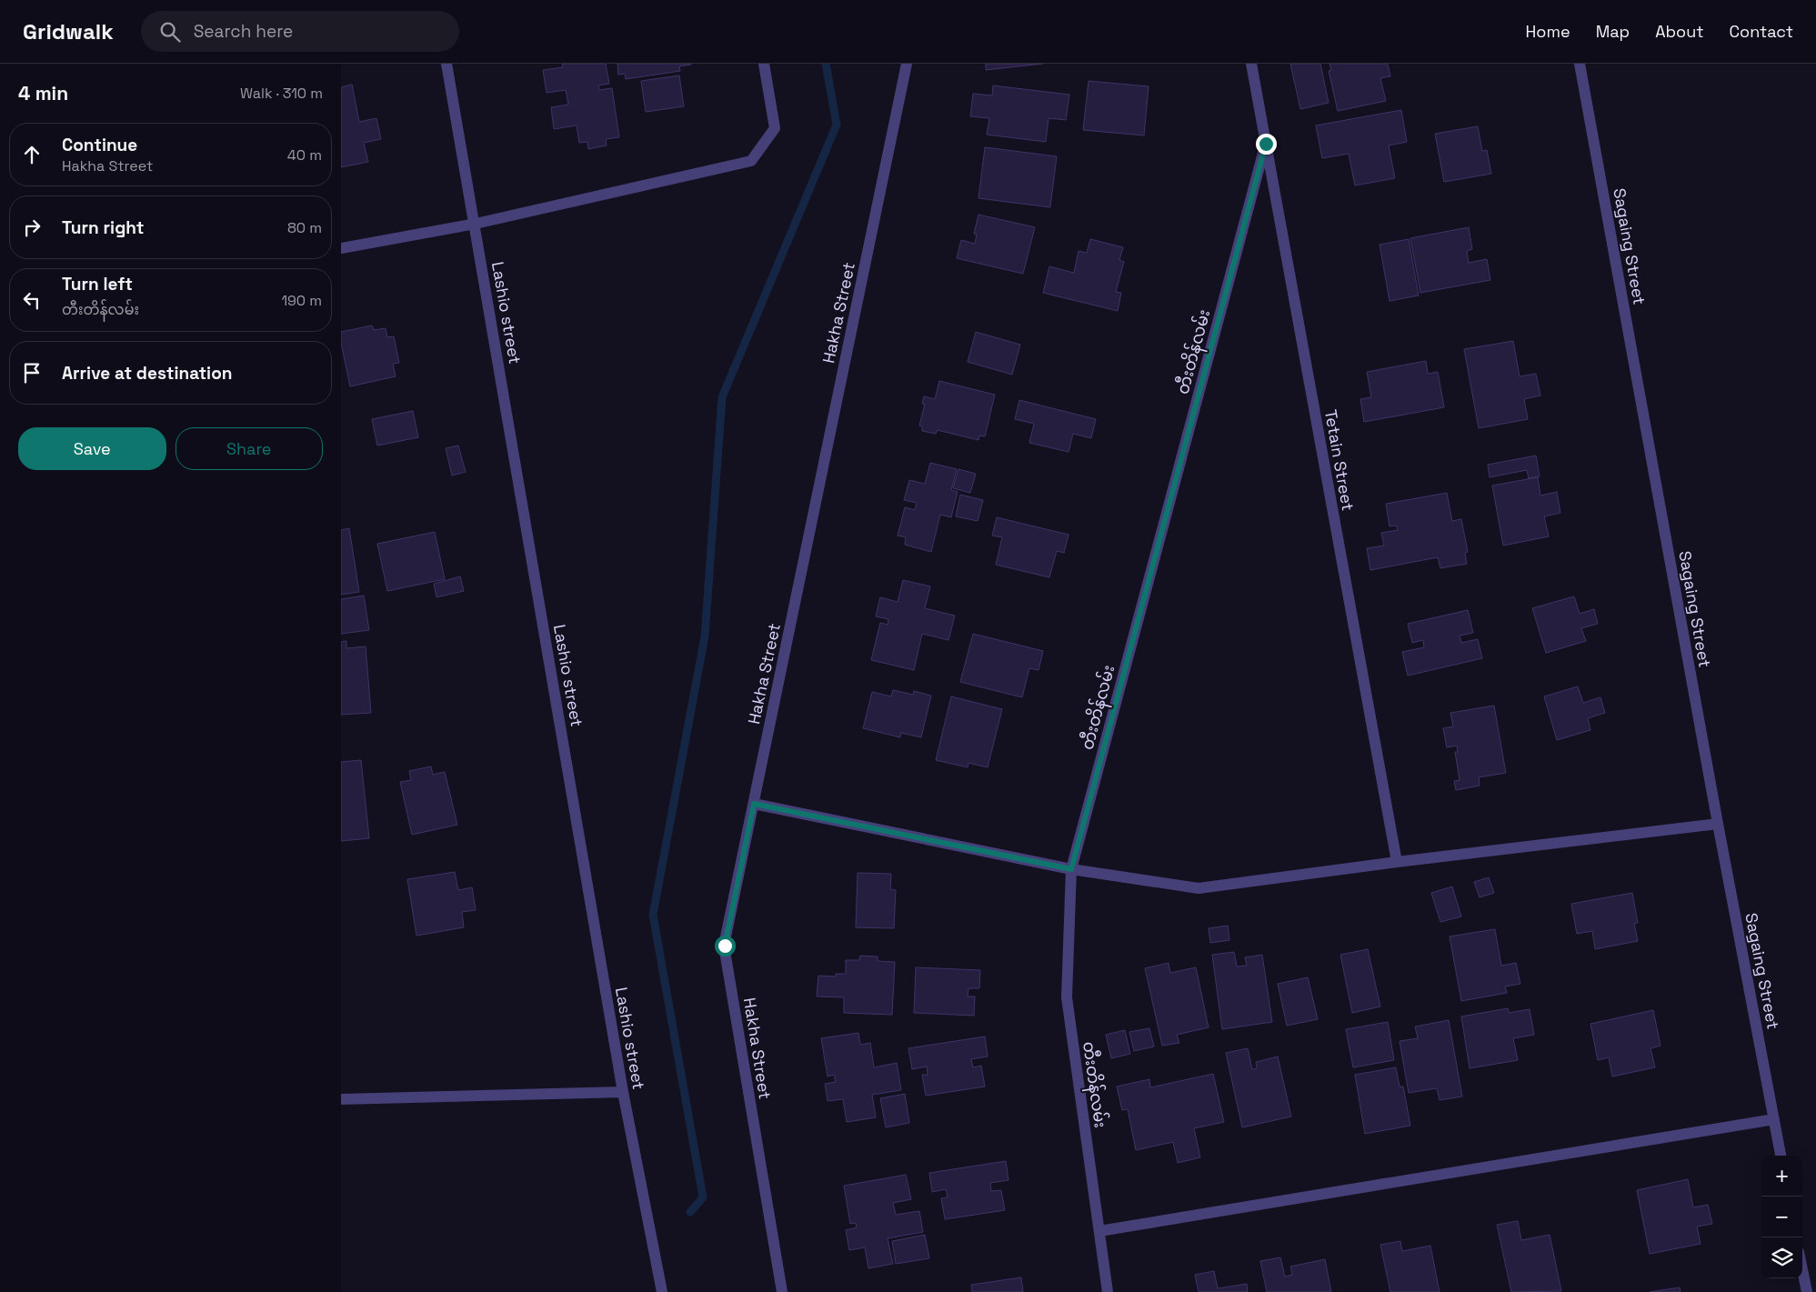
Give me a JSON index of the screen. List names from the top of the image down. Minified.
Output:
{"streets":{"street":["Sagaing Street","Lashio street","Hakha Street","တီးတိန်လမ်း","Tetain Street"]},"crossings":[["တီးတိန်လမ်း","Tetain Street"]],"page":{"header":"Gridwalk","search":"Search here","nav":["Home","Map","About","Contact"],"heading":["4 min","Walk · 310 m"],"list":[["Continue","Hakha Street","40 m"],["Turn right","80 m"],["Turn left","တီးတိန်လမ်း","190 m"],"Arrive at destination"],"buttons":["Save","Share"],"map_buttons":["+","−"]}}
